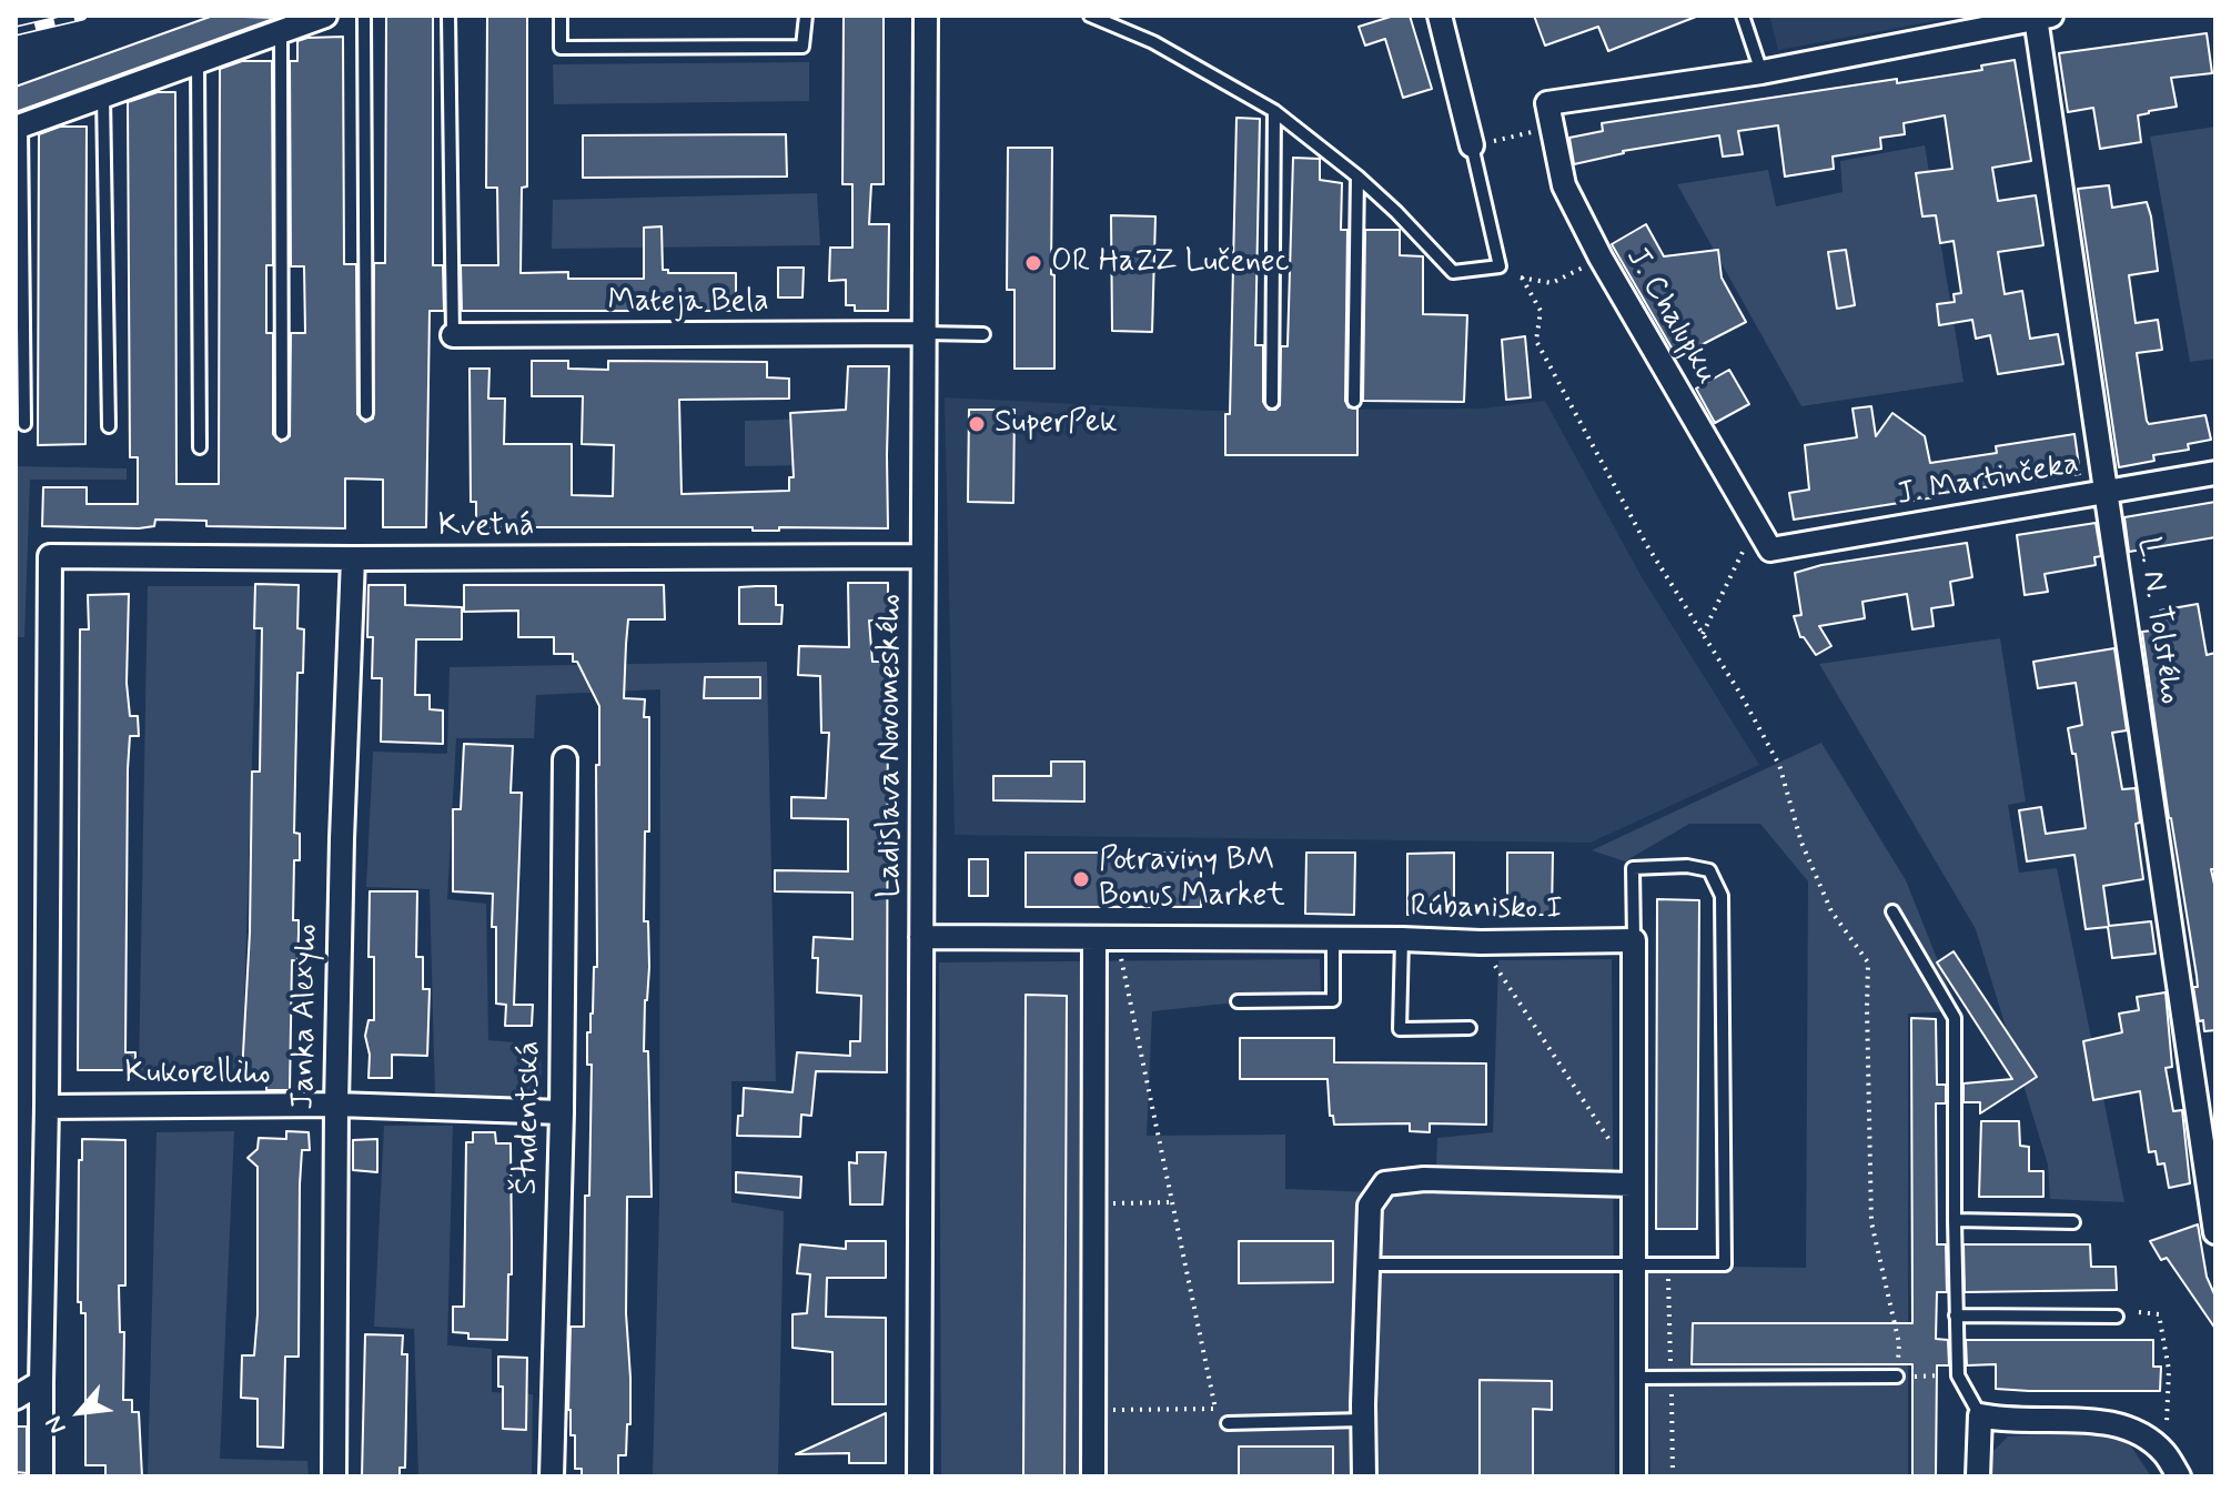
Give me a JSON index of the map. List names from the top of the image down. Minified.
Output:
{"streets":{"street":["Mateja Bela","J. Chalupku","J. Martinčeka","Kvetná","L. N. Tolstého","Ladislava Novomeského","Rúbanisko I","Janka Alexyho","Kukorelliho","Študentská"]},"crossings":[["Mateja Bela","Ladislava Novomeského"],["J. Chalupku","J. Martinčeka"],["J. Martinčeka","L. N. Tolstého"],["Kvetná","Ladislava Novomeského"],["Kvetná","Janka Alexyho"],["Kvetná","Kukorelliho"],["Ladislava Novomeského","Rúbanisko I"],["Janka Alexyho","Kukorelliho"],["Kukorelliho","Študentská"]],"places":["OR HaZZ Lučenec","SuperPek","Potraviny BM Bonus Market"],"north":"bottom left"}
